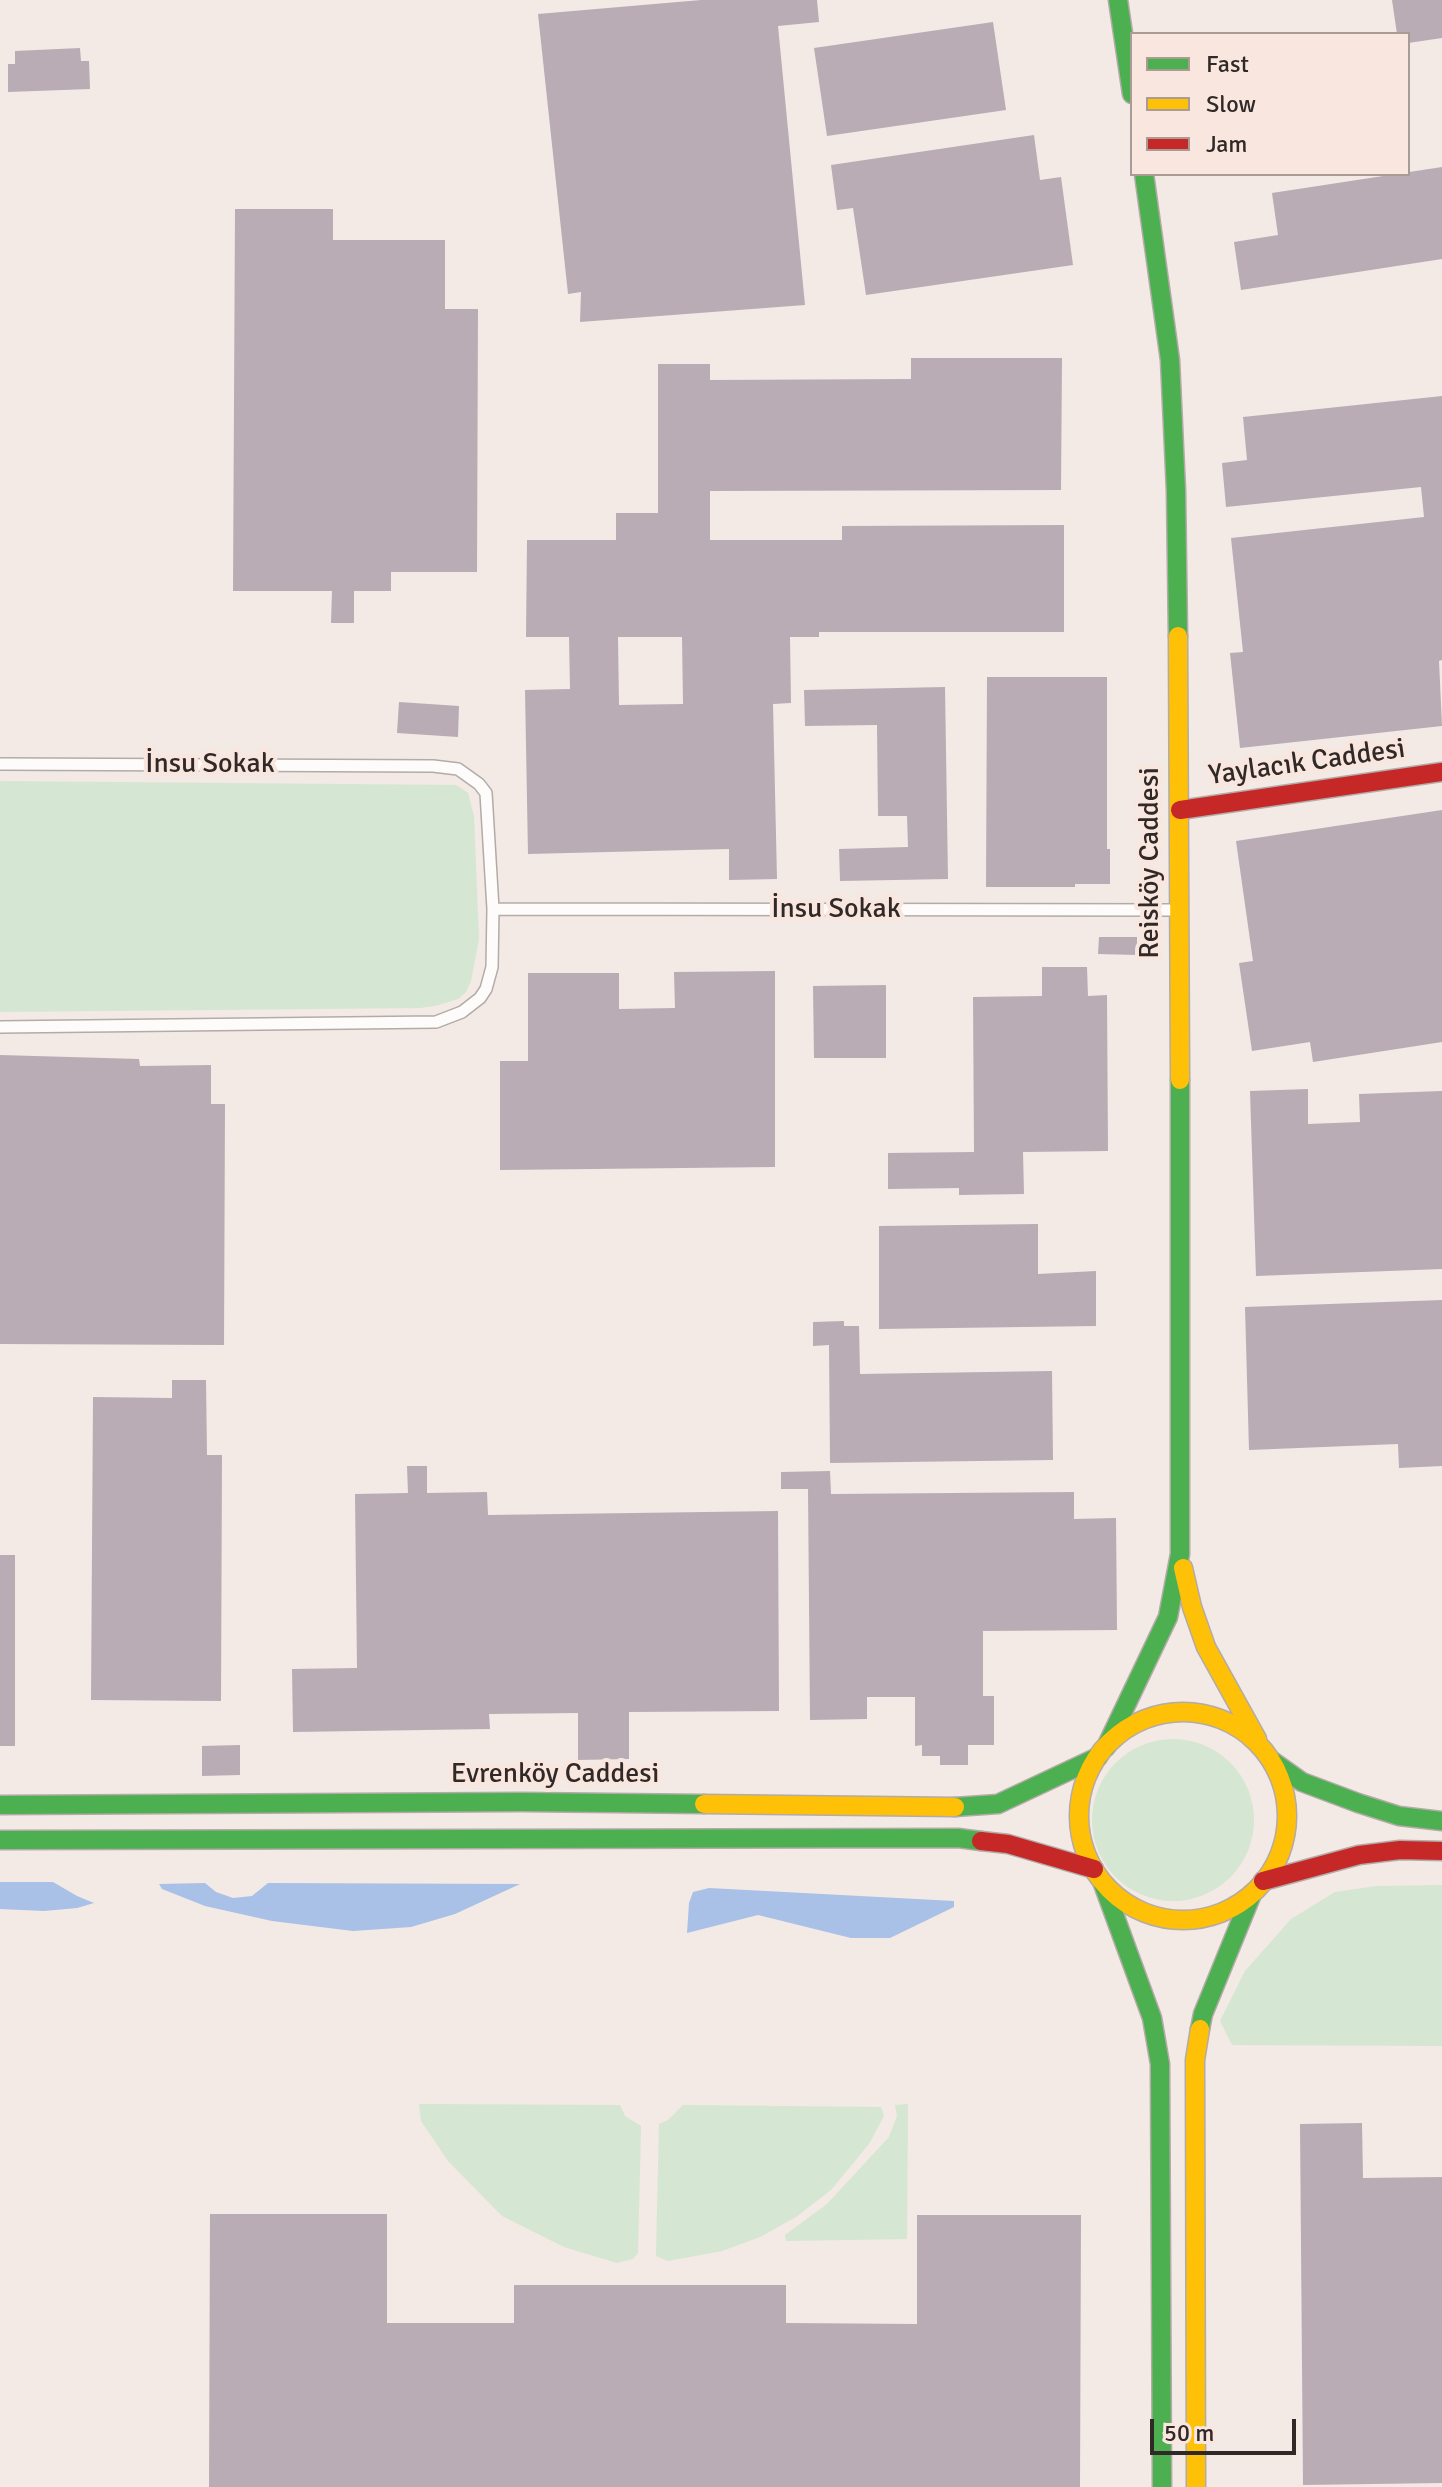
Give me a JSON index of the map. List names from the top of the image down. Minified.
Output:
{"streets":{"street":["Yaylacık Caddesi","Reisköy Caddesi","Evrenköy Caddesi"],"lane":["İnsu Sokak"]},"crossings":[["Yaylacık Caddesi","Reisköy Caddesi"],["İnsu Sokak","Reisköy Caddesi"],["Reisköy Caddesi","Evrenköy Caddesi"]],"legend":["Fast","Slow","Jam"],"scale_bar":"50 m"}
